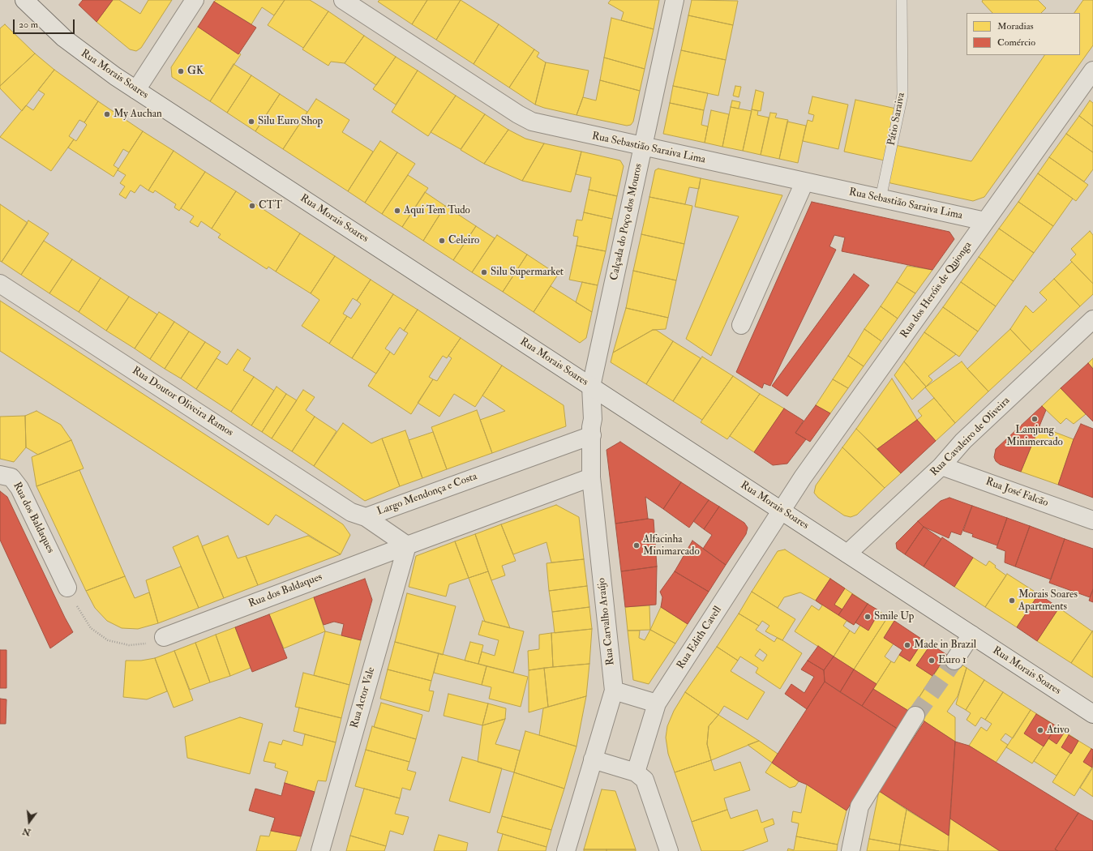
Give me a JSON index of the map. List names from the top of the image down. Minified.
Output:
{"streets":{"street":["Rua Morais Soares","Rua Sebastião Saraiva Lima","Calçada do Poço dos Mouros","Rua dos Heróis de Quionga","Rua Doutor Oliveira Ramos","Rua Cavaleiro de Oliveira","Rua José Falcão","Largo Mendonça e Costa","Rua dos Baldaques","Rua Carvalho Araújo","Rua Edith Cavell","Rua Actor Vale"],"lane":["Pátio Saraiva"]},"crossings":[["Rua Morais Soares","Calçada do Poço dos Mouros"],["Rua Morais Soares","Rua dos Heróis de Quionga"],["Rua Morais Soares","Rua Cavaleiro de Oliveira"],["Rua Morais Soares","Rua Carvalho Araújo"],["Rua Morais Soares","Rua Edith Cavell"],["Pátio Saraiva","Rua Sebastião Saraiva Lima"],["Rua Sebastião Saraiva Lima","Calçada do Poço dos Mouros"],["Rua Sebastião Saraiva Lima","Rua dos Heróis de Quionga"],["Calçada do Poço dos Mouros","Rua Carvalho Araújo"],["Rua dos Heróis de Quionga","Rua Edith Cavell"],["Rua Doutor Oliveira Ramos","Largo Mendonça e Costa"],["Rua Cavaleiro de Oliveira","Rua José Falcão"],["Largo Mendonça e Costa","Rua dos Baldaques"],["Largo Mendonça e Costa","Rua Carvalho Araújo"],["Largo Mendonça e Costa","Rua Actor Vale"],["Rua dos Baldaques","Rua Actor Vale"]],"places":["GK","My Auchan","Silu Euro Shop","CTT","Aqui Tem Tudo","Celeiro","Silu Supermarket","Lamjung Minimercado","Alfacinha Minimarcado","Morais Soares Apartments","Smile Up","Made in Brazil","Euro 1","Ativo"],"legend":["Moradias","Comércio"],"scale_bar":"20 m","north":"bottom"}
